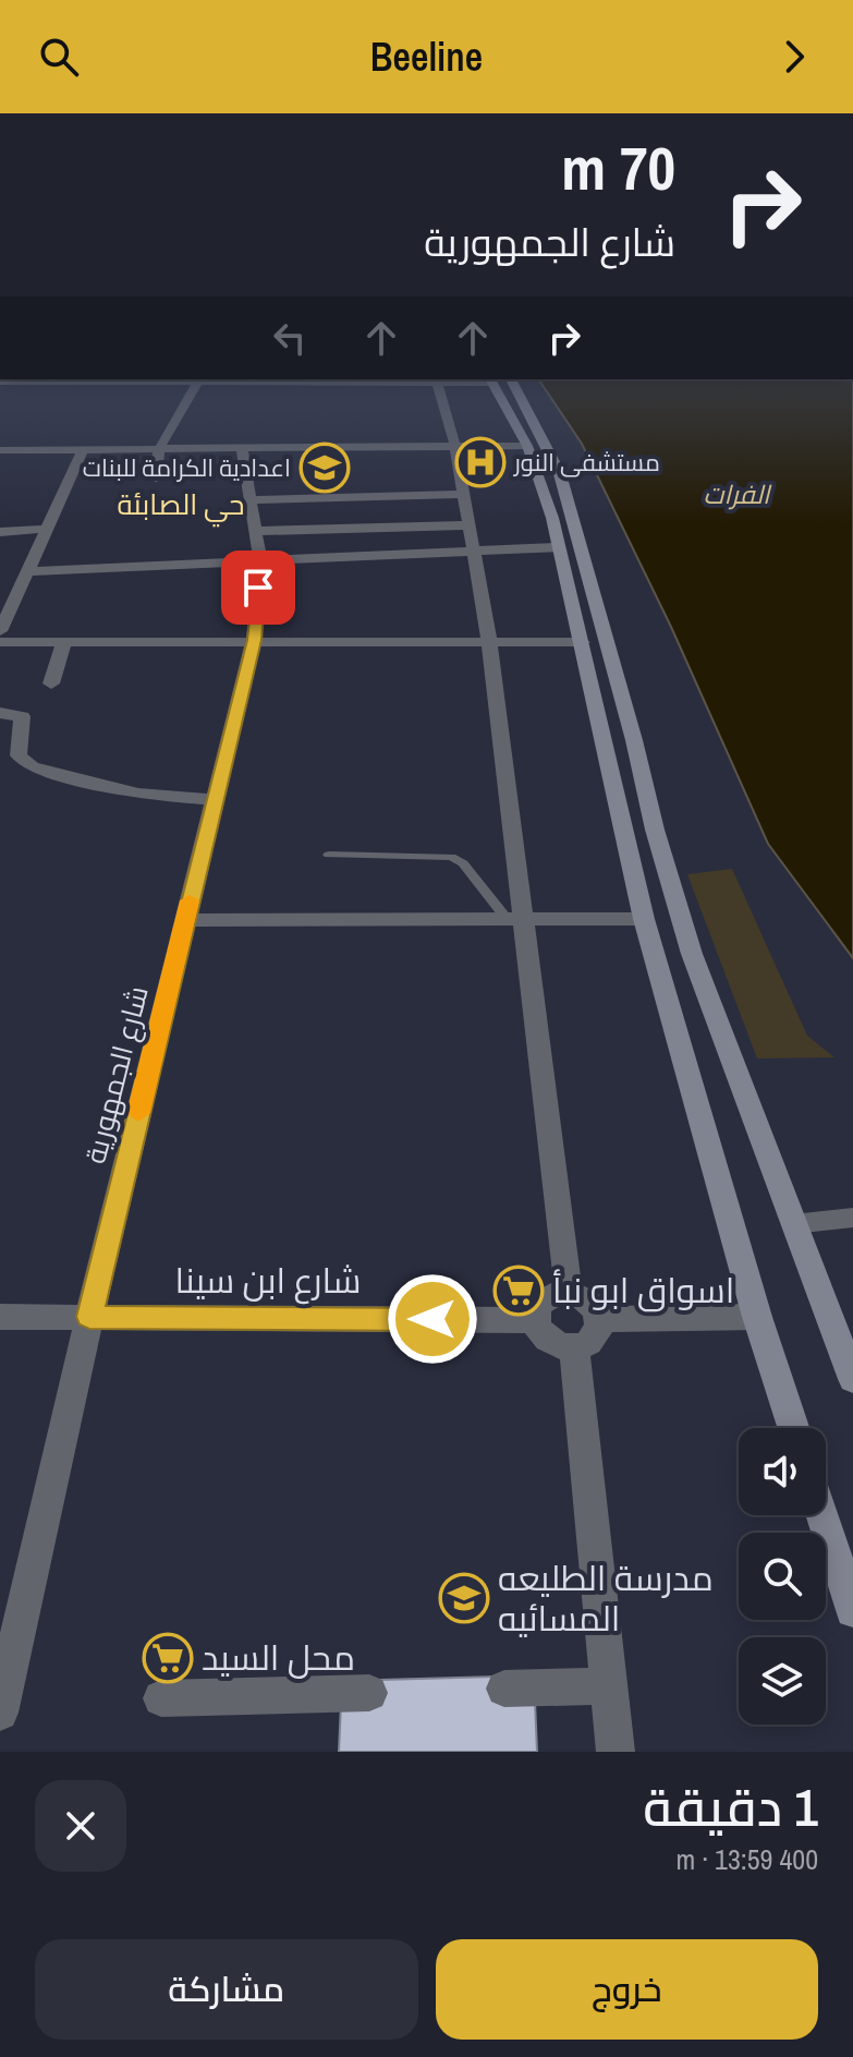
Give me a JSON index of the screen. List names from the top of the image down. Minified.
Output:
{"streets":{"street":["شارع الجمهورية","شارع ابن سينا"]},"crossings":[["شارع الجمهورية","شارع ابن سينا"]],"districts":["حي الصابئة"],"water":["الفرات"],"places":{"hospital":["مستشفى النور"],"school or university":["اعدادية الكرامة للبنات","مدرسة الطليعه المسائيه"],"supermarket":["اسواق ابو نبأ","محل السيد"]},"page":{"header":"Beeline","turn":["70 m","شارع الجمهورية"],"heading":["1 دقيقة","400 m · 13:59"],"buttons":["خروج","مشاركة"]}}
